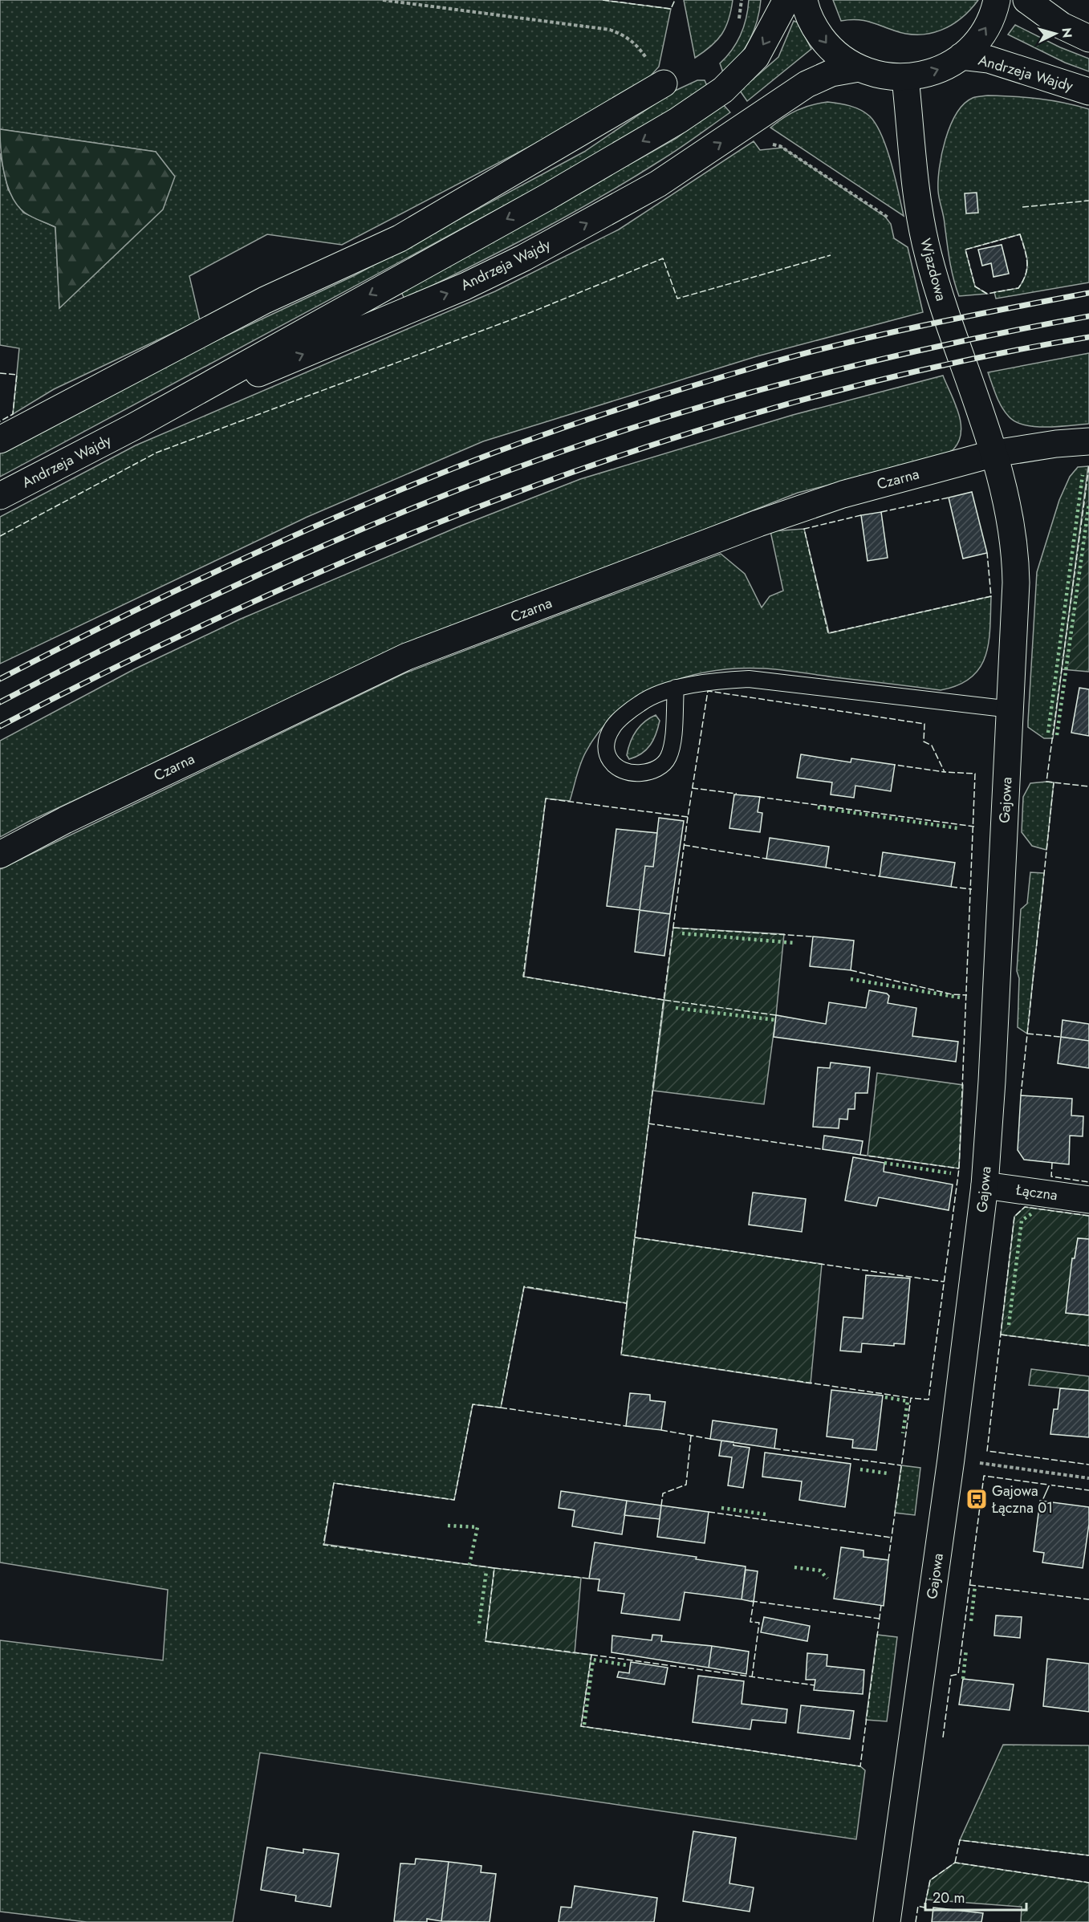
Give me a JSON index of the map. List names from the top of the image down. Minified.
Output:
{"streets":{"street":["Andrzeja Wajdy","Wjazdowa","Czarna","Gajowa","Łączna"]},"crossings":[["Andrzeja Wajdy","Wjazdowa"],["Wjazdowa","Czarna"],["Wjazdowa","Gajowa"],["Czarna","Gajowa"],["Gajowa","Łączna"]],"places":{"bus stop":["Gajowa / Łączna 01"]},"scale_bar":"20 m","north":"right"}
